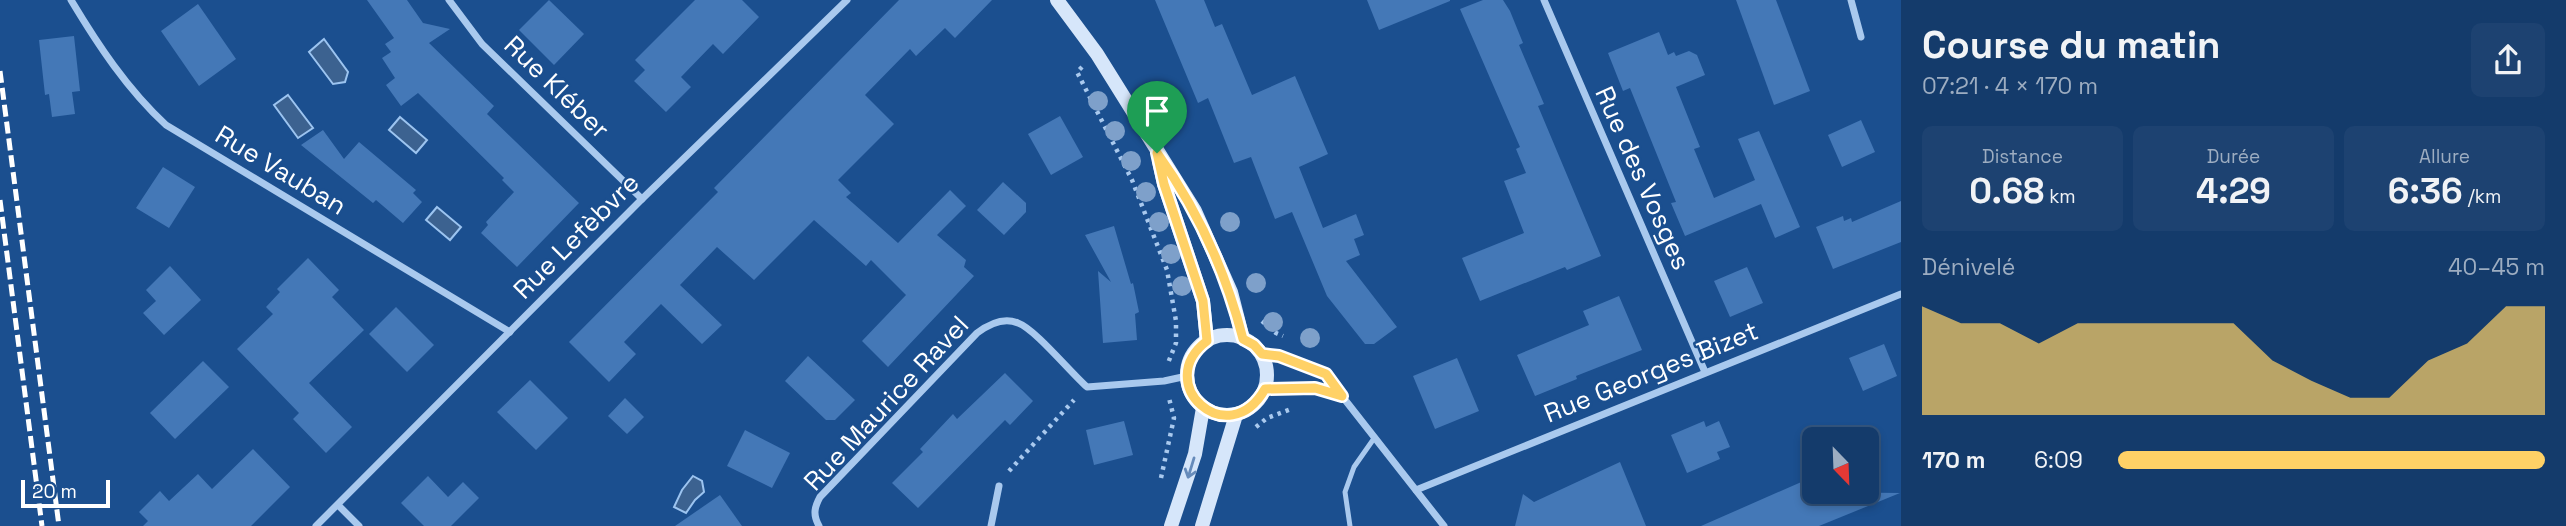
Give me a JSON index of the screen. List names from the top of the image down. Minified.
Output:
{"streets":{"street":["Rue Kléber","Rue Vauban","Rue des Vosges","Rue Lefèbvre","Rue Georges Bizet","Rue Maurice Ravel"]},"crossings":[["Rue Kléber","Rue Lefèbvre"],["Rue Vauban","Rue Lefèbvre"],["Rue des Vosges","Rue Georges Bizet"]],"scale_bar":"20 m","north":"bottom right","page":{"heading":["Course du matin","07:21 · 4 × 170 m"],"stats":[["Distance","0.68 km"],["Durée","4:29"],["Allure","6:36 /km"]],"chart":["Dénivelé","40–45 m"],"list":[{"name":"170 m","note":"6:09"}],"scale":"20 m"}}
